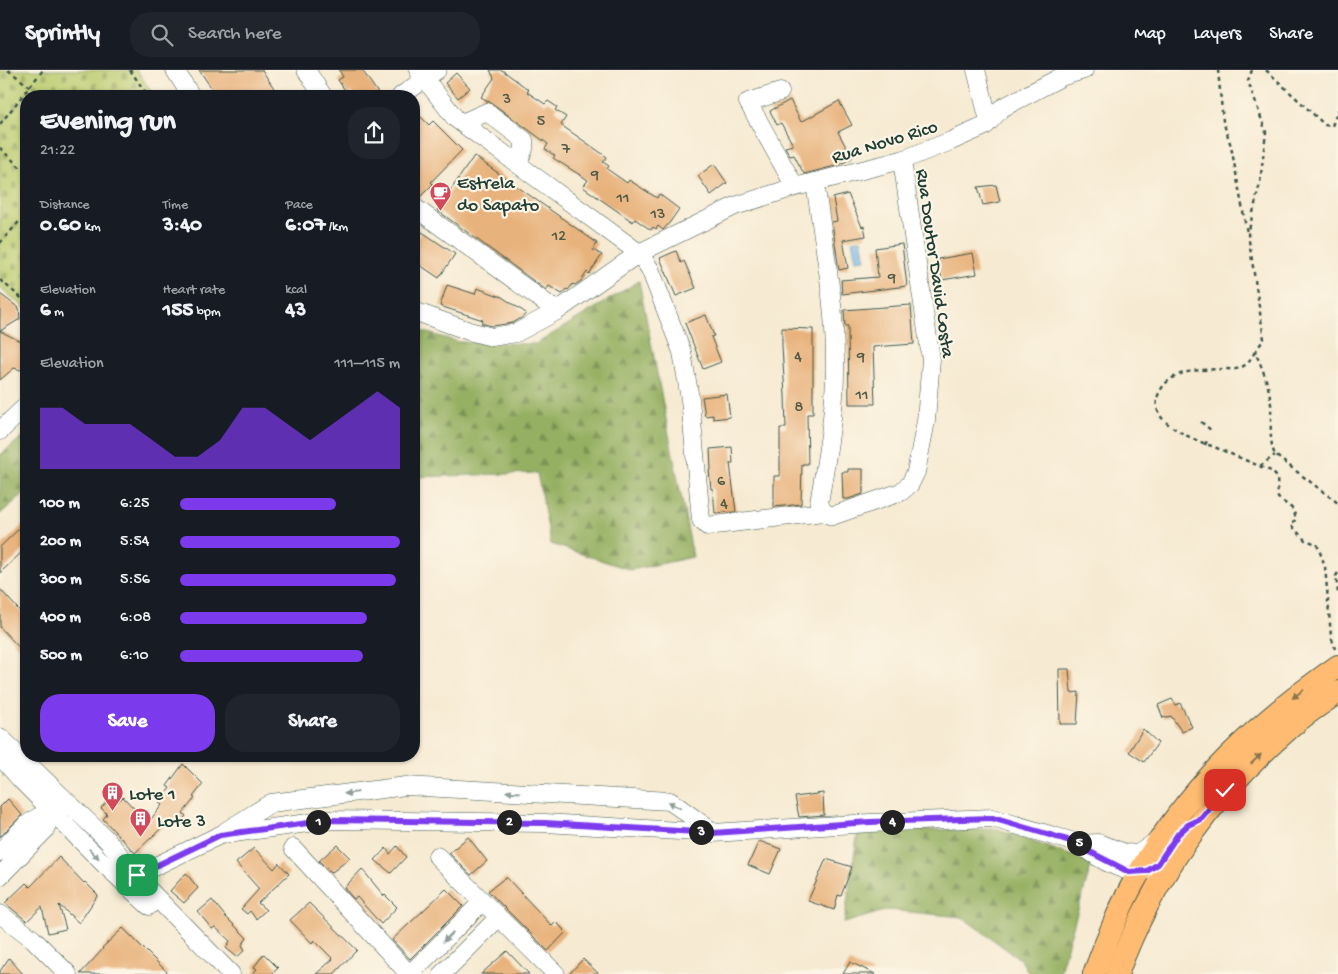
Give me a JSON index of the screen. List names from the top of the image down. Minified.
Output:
{"streets":{"street":["Rua Novo Rico","Rua Doutor David Costa"]},"crossings":[["Rua Novo Rico","Rua Doutor David Costa"]],"places":{"cafe":["Estrela do Sapato"],"building":["Lote 1","Lote 3"]},"house_numbers":["3","5","7","9","11","13","12","9","4","9","11","8","6","4"],"page":{"header":"Sprintly","search":"Search here","nav":["Map","Layers","Share"],"heading":["Evening run","21:22"],"stats":[["Distance","0.60 km"],["Time","3:40"],["Pace","6:07 /km"],["Elevation","6 m"],["Heart rate","155 bpm"],["kcal","43"]],"chart":["Elevation","111–115 m"],"list":[{"name":"100 m","note":"6:25"},{"name":"200 m","note":"5:54"},{"name":"300 m","note":"5:56"},{"name":"400 m","note":"6:08"},{"name":"500 m","note":"6:10"}],"buttons":["Save","Share"],"pins":["1","2","4","3","5"]}}
